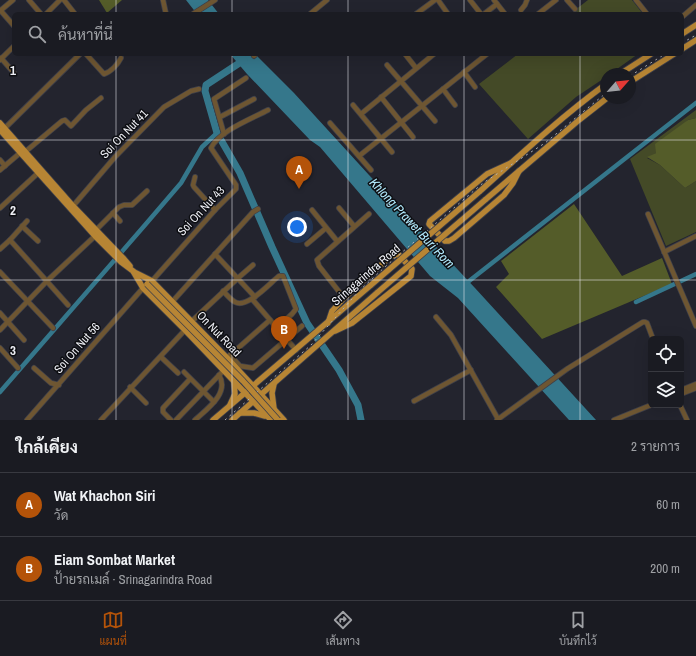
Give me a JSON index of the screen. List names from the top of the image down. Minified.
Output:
{"streets":{"main road":["Srinagarindra Road","On Nut Road"],"street":["Soi On Nut 41","Soi On Nut 43","Soi On Nut 56"]},"crossings":[["Soi On Nut 41","On Nut Road"],["Soi On Nut 43","On Nut Road"],["Soi On Nut 43","Soi On Nut 56"],["Srinagarindra Road","On Nut Road"],["On Nut Road","Soi On Nut 56"]],"water":["Khlong Prawet Buri Rom"],"north":"top right","page":{"search":"ค้นหาที่นี่","pins":["A","B"],"heading":["ใกล้เคียง","2 รายการ"],"list":[{"mark":"A","name":"Wat Khachon Siri","note":"วัด","value":"60 m"},{"mark":"B","name":"Eiam Sombat Market","note":"ป้ายรถเมล์ · Srinagarindra Road","value":"200 m"}],"nav":["แผนที่","เส้นทาง","บันทึกไว้"]},"grid":{"rows":["1","2","3"]}}
